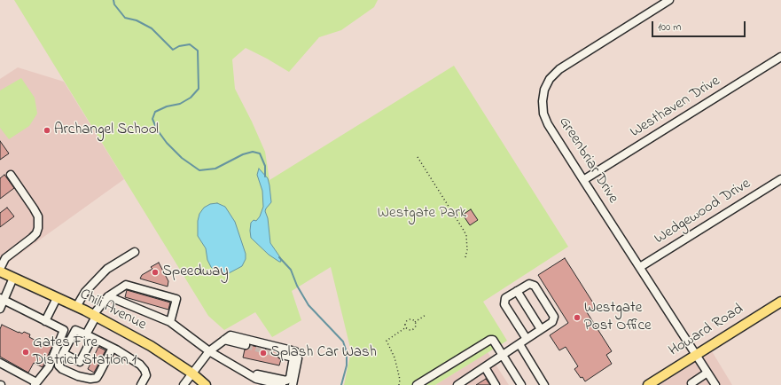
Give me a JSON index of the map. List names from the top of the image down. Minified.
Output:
{"streets":{"main road":["Chili Avenue","Howard Road"],"street":["Westhaven Drive","Greenbriar Drive","Wedgewood Drive"]},"crossings":[["Westhaven Drive","Greenbriar Drive"],["Greenbriar Drive","Wedgewood Drive"],["Greenbriar Drive","Howard Road"]],"parks":["Westgate Park"],"places":["Archangel School","Speedway","Westgate Post Office","Gates Fire District Station 1","Splash Car Wash"],"scale_bar":"100 m"}
